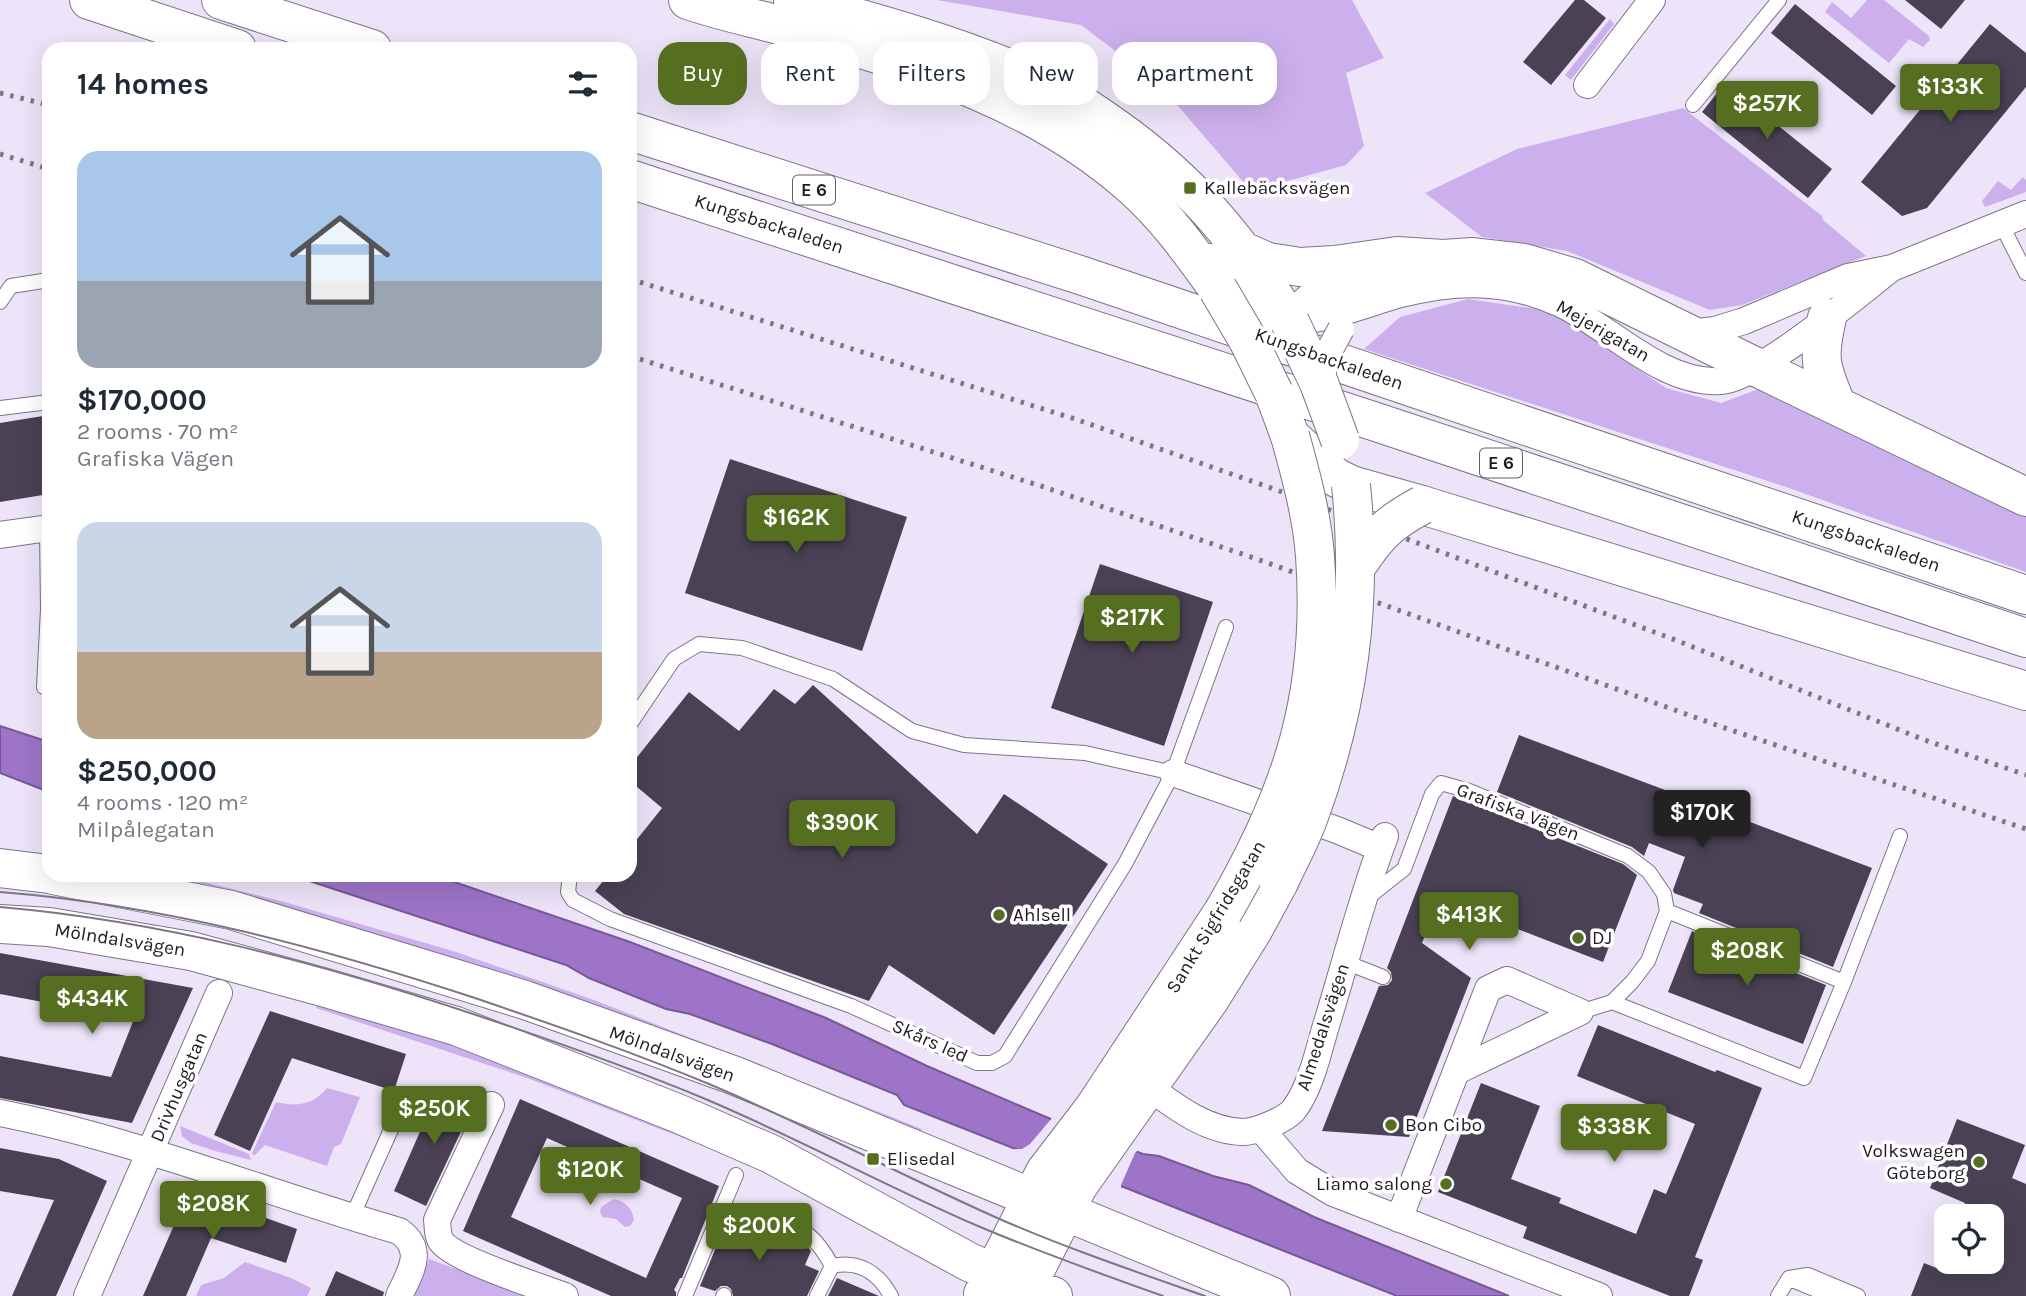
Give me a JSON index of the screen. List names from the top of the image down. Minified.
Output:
{"streets":{"main road":["E 6","Kungsbackaleden","Mejerigatan","Sankt Sigfridsgatan","Mölndalsvägen"],"street":["Almedalsvägen","Drivhusgatan"],"lane":["Grafiska Vägen","Skårs led"]},"crossings":[["Mejerigatan","Sankt Sigfridsgatan"],["Grafiska Vägen","Almedalsvägen"],["Sankt Sigfridsgatan","Mölndalsvägen"],["Sankt Sigfridsgatan","Almedalsvägen"],["Almedalsvägen","Skårs led"]],"places":{"transit":["Kallebäcksvägen","Elisedal"],"other":["Ahlsell","DJ","Bon Cibo","Volkswagen Göteborg","Liamo salong"]},"page":{"chip":["Buy","Rent","Filters","New","Apartment"],"heading":"14 homes","price":["$133K","$257K","$162K","$217K","$170K","$390K","$413K","$208K","$434K","$250K","$338K","$120K","$208K","$200K"],"list":[{"name":"$170,000","note":"2 rooms · 70 m² · Grafiska Vägen"},{"name":"$250,000","note":"4 rooms · 120 m² · Milpålegatan"}]}}
